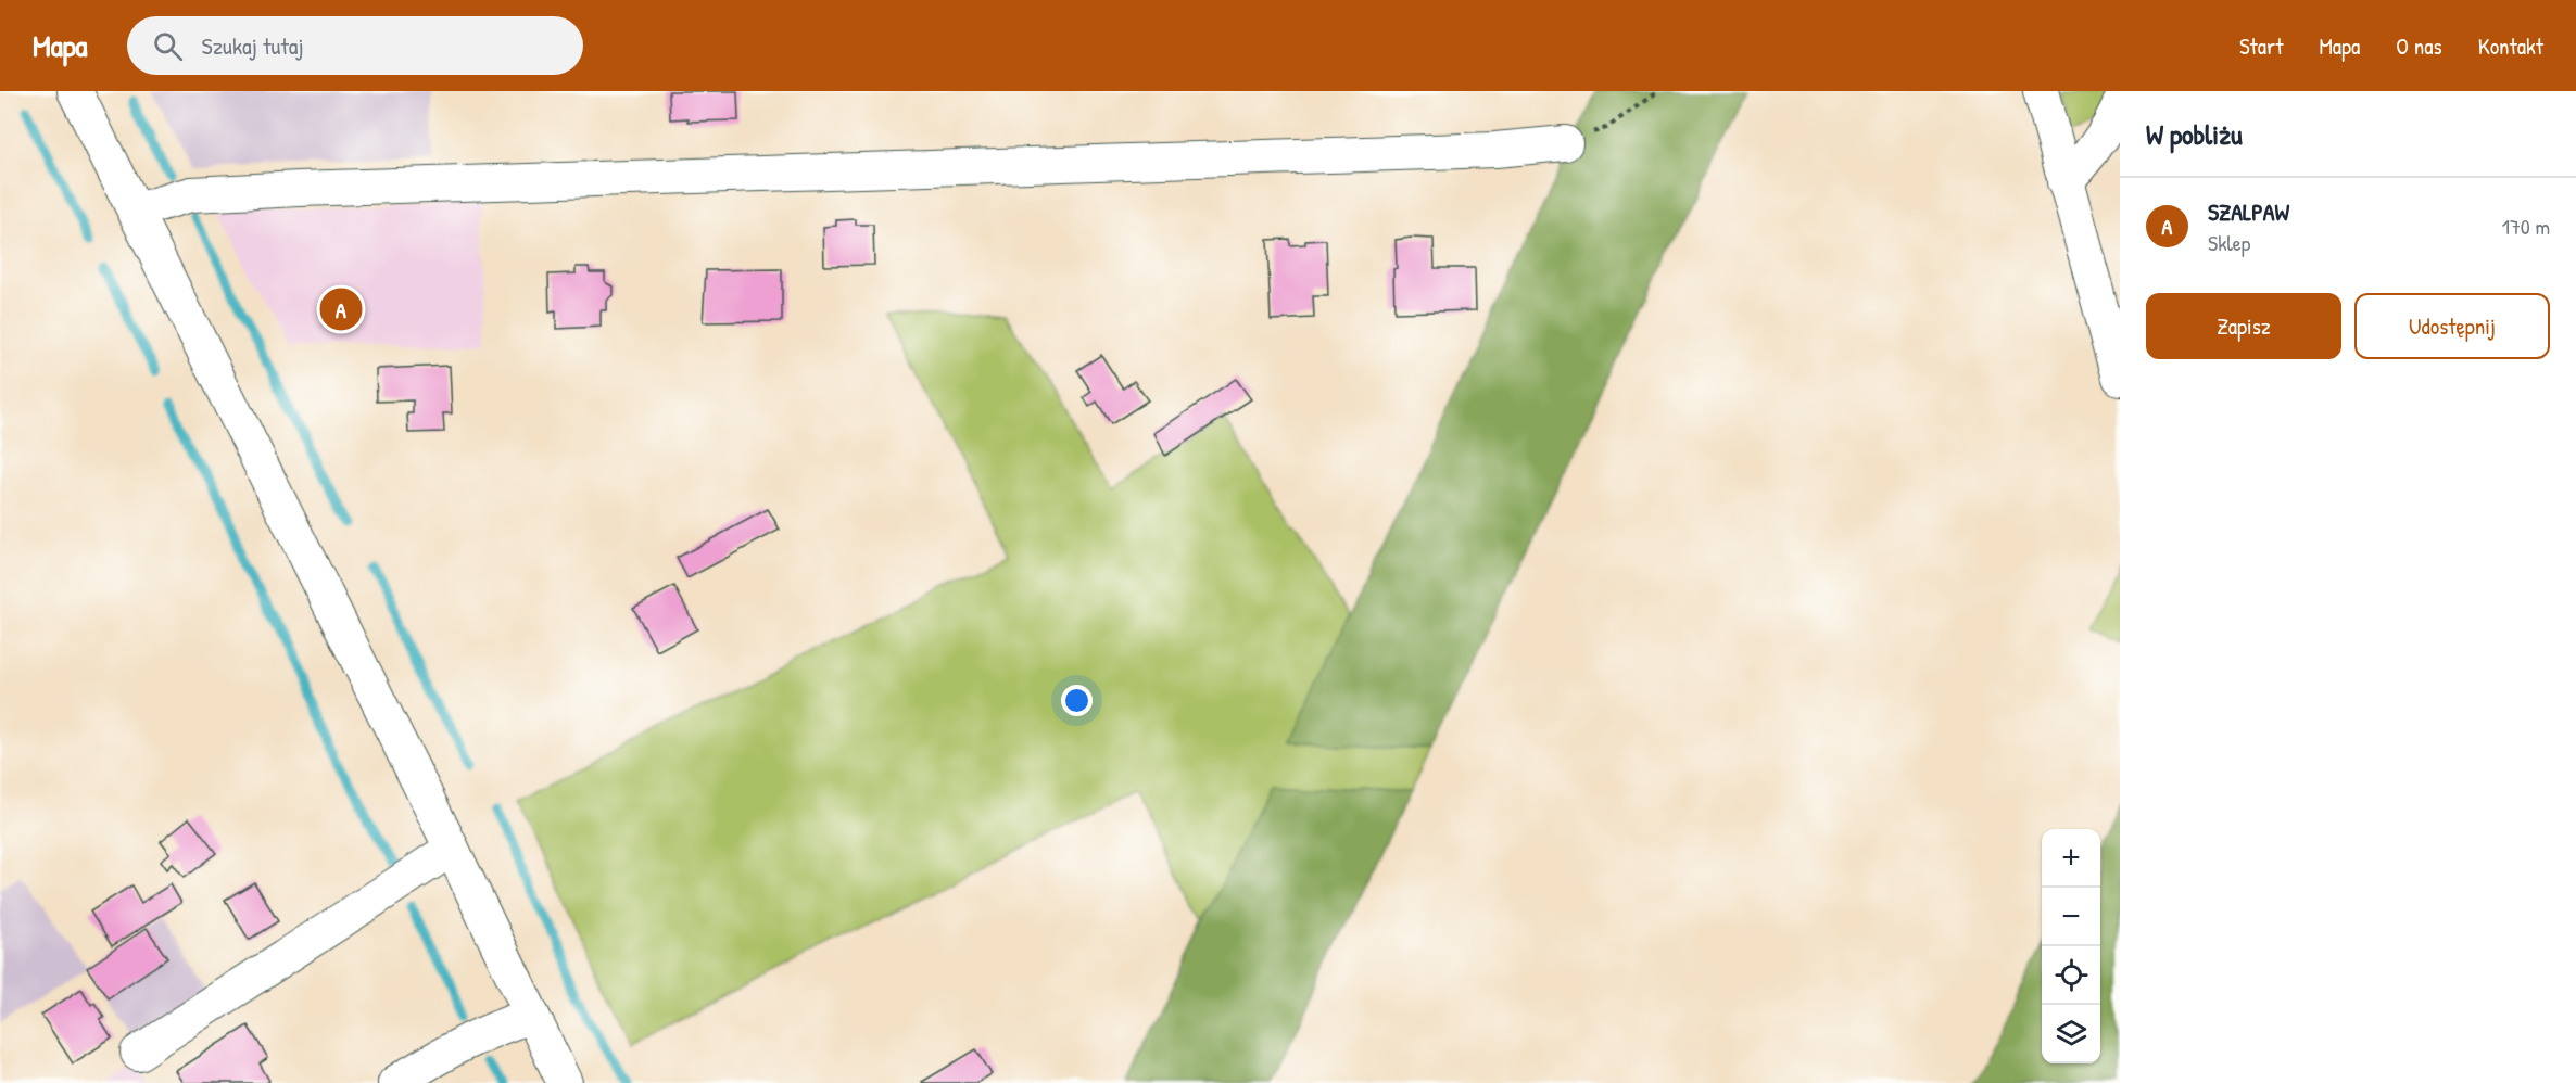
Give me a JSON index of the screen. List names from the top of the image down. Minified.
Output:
{"page":{"header":"Mapa","search":"Szukaj tutaj","nav":["Start","Mapa","O nas","Kontakt"],"heading":"W pobliżu","list":[{"mark":"A","name":"SZALPAW","note":"Sklep","value":"170 m"}],"buttons":["Zapisz","Udostępnij"],"pins":"A","map_buttons":["+","−"]}}
